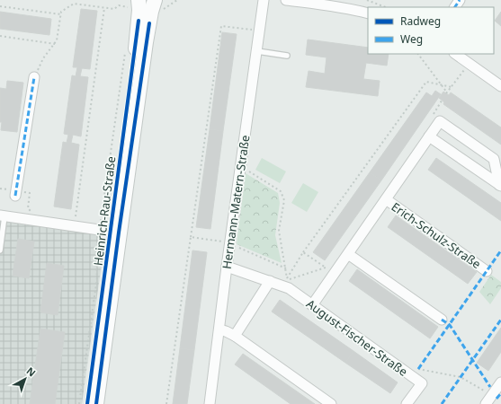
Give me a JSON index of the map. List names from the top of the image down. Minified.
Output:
{"streets":{"main road":["Heinrich-Rau-Straße"],"street":["Hermann-Matern-Straße","Erich-Schulz-Straße","August-Fischer-Straße"]},"crossings":[["Hermann-Matern-Straße","August-Fischer-Straße"],["Erich-Schulz-Straße","August-Fischer-Straße"]],"legend":["Radweg","Weg"],"north":"top right"}
